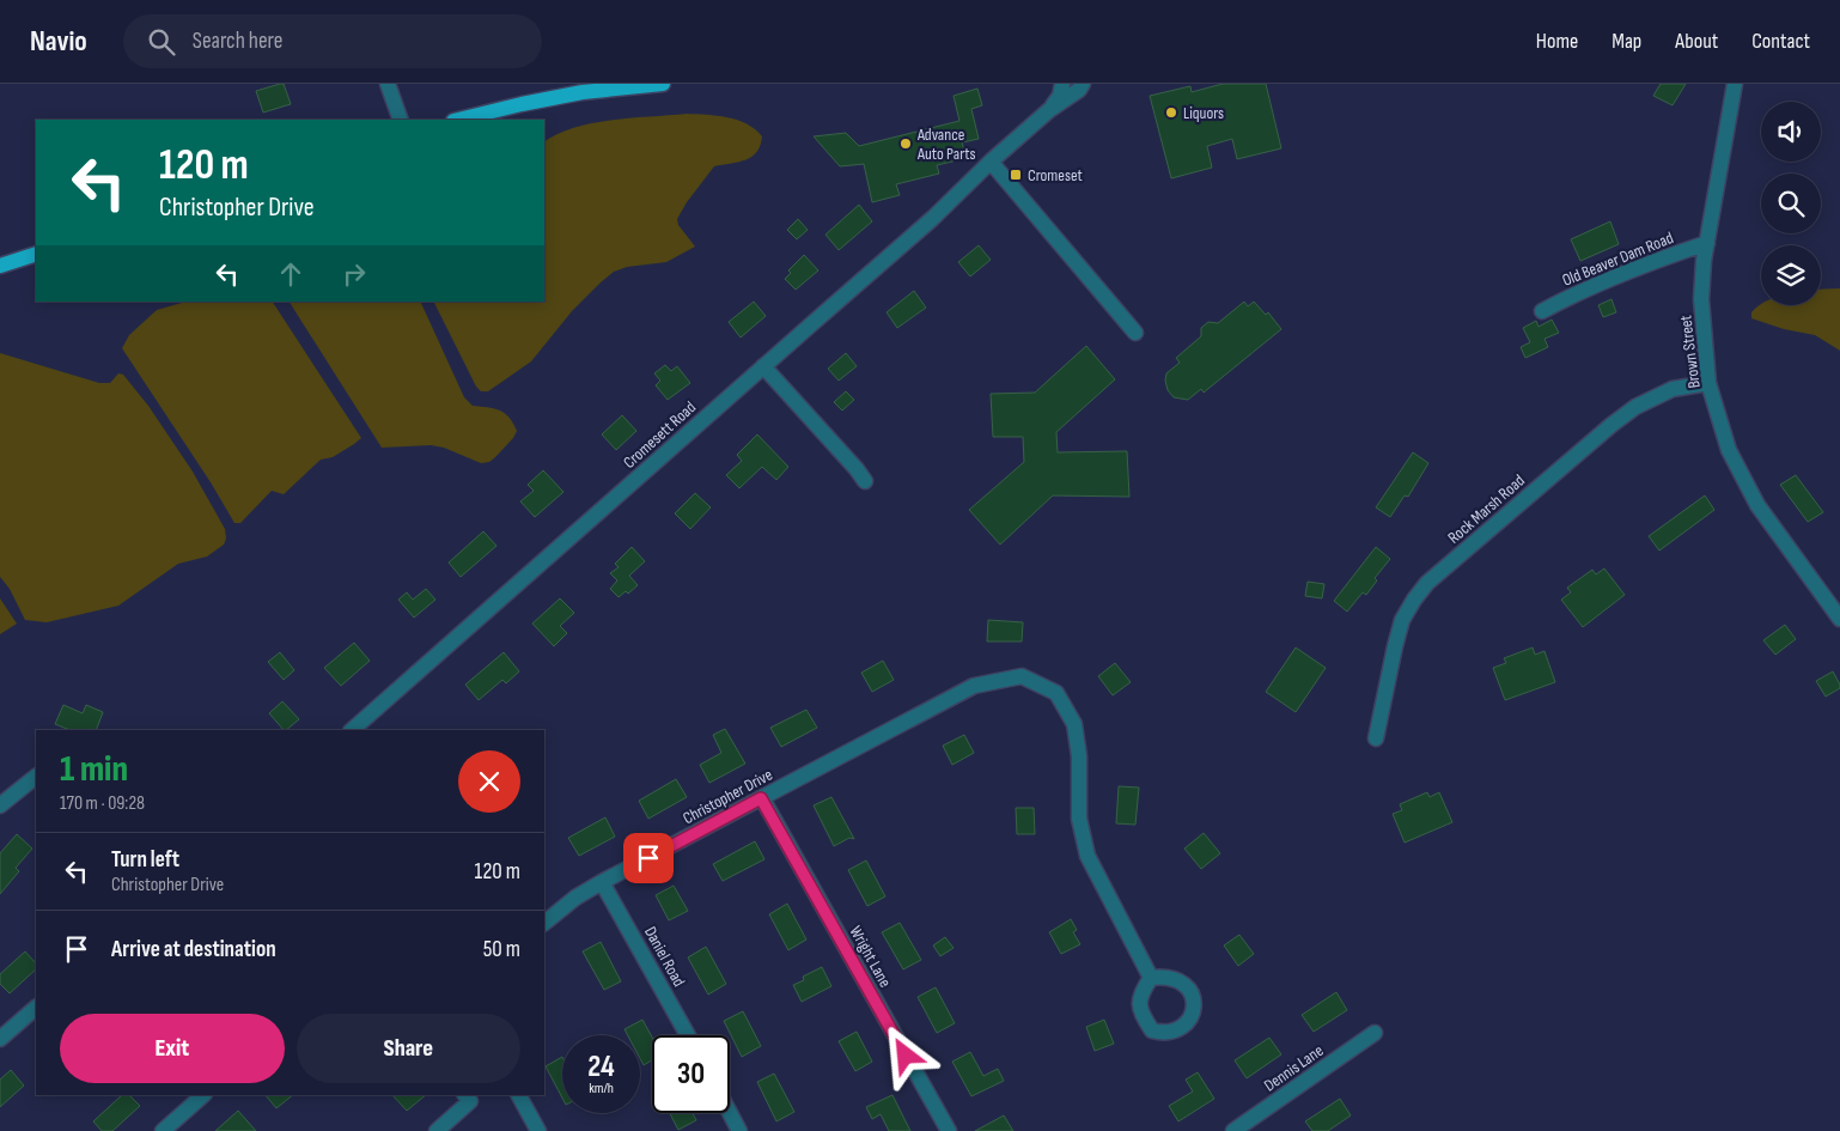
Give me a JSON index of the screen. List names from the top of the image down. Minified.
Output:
{"streets":{"street":["Old Beaver Dam Road","Brown Street","Cromesett Road","Rock Marsh Road","Christopher Drive","Daniel Road","Wright Lane","Dennis Lane"]},"crossings":[["Old Beaver Dam Road","Brown Street"],["Brown Street","Rock Marsh Road"],["Christopher Drive","Daniel Road"],["Christopher Drive","Wright Lane"]],"places":{"other":["Liquors","Advance Auto Parts"],"transit":["Cromeset"]},"page":{"header":"Navio","search":"Search here","nav":["Home","Map","About","Contact"],"turn":["120 m","Christopher Drive"],"heading":["1 min","170 m · 09:28"],"list":[{"name":"Turn left","note":"Christopher Drive","value":"120 m"},{"name":"Arrive at destination","value":"50 m"}],"buttons":["Exit","Share"],"speed":"24 km/h","limit":"30"}}
